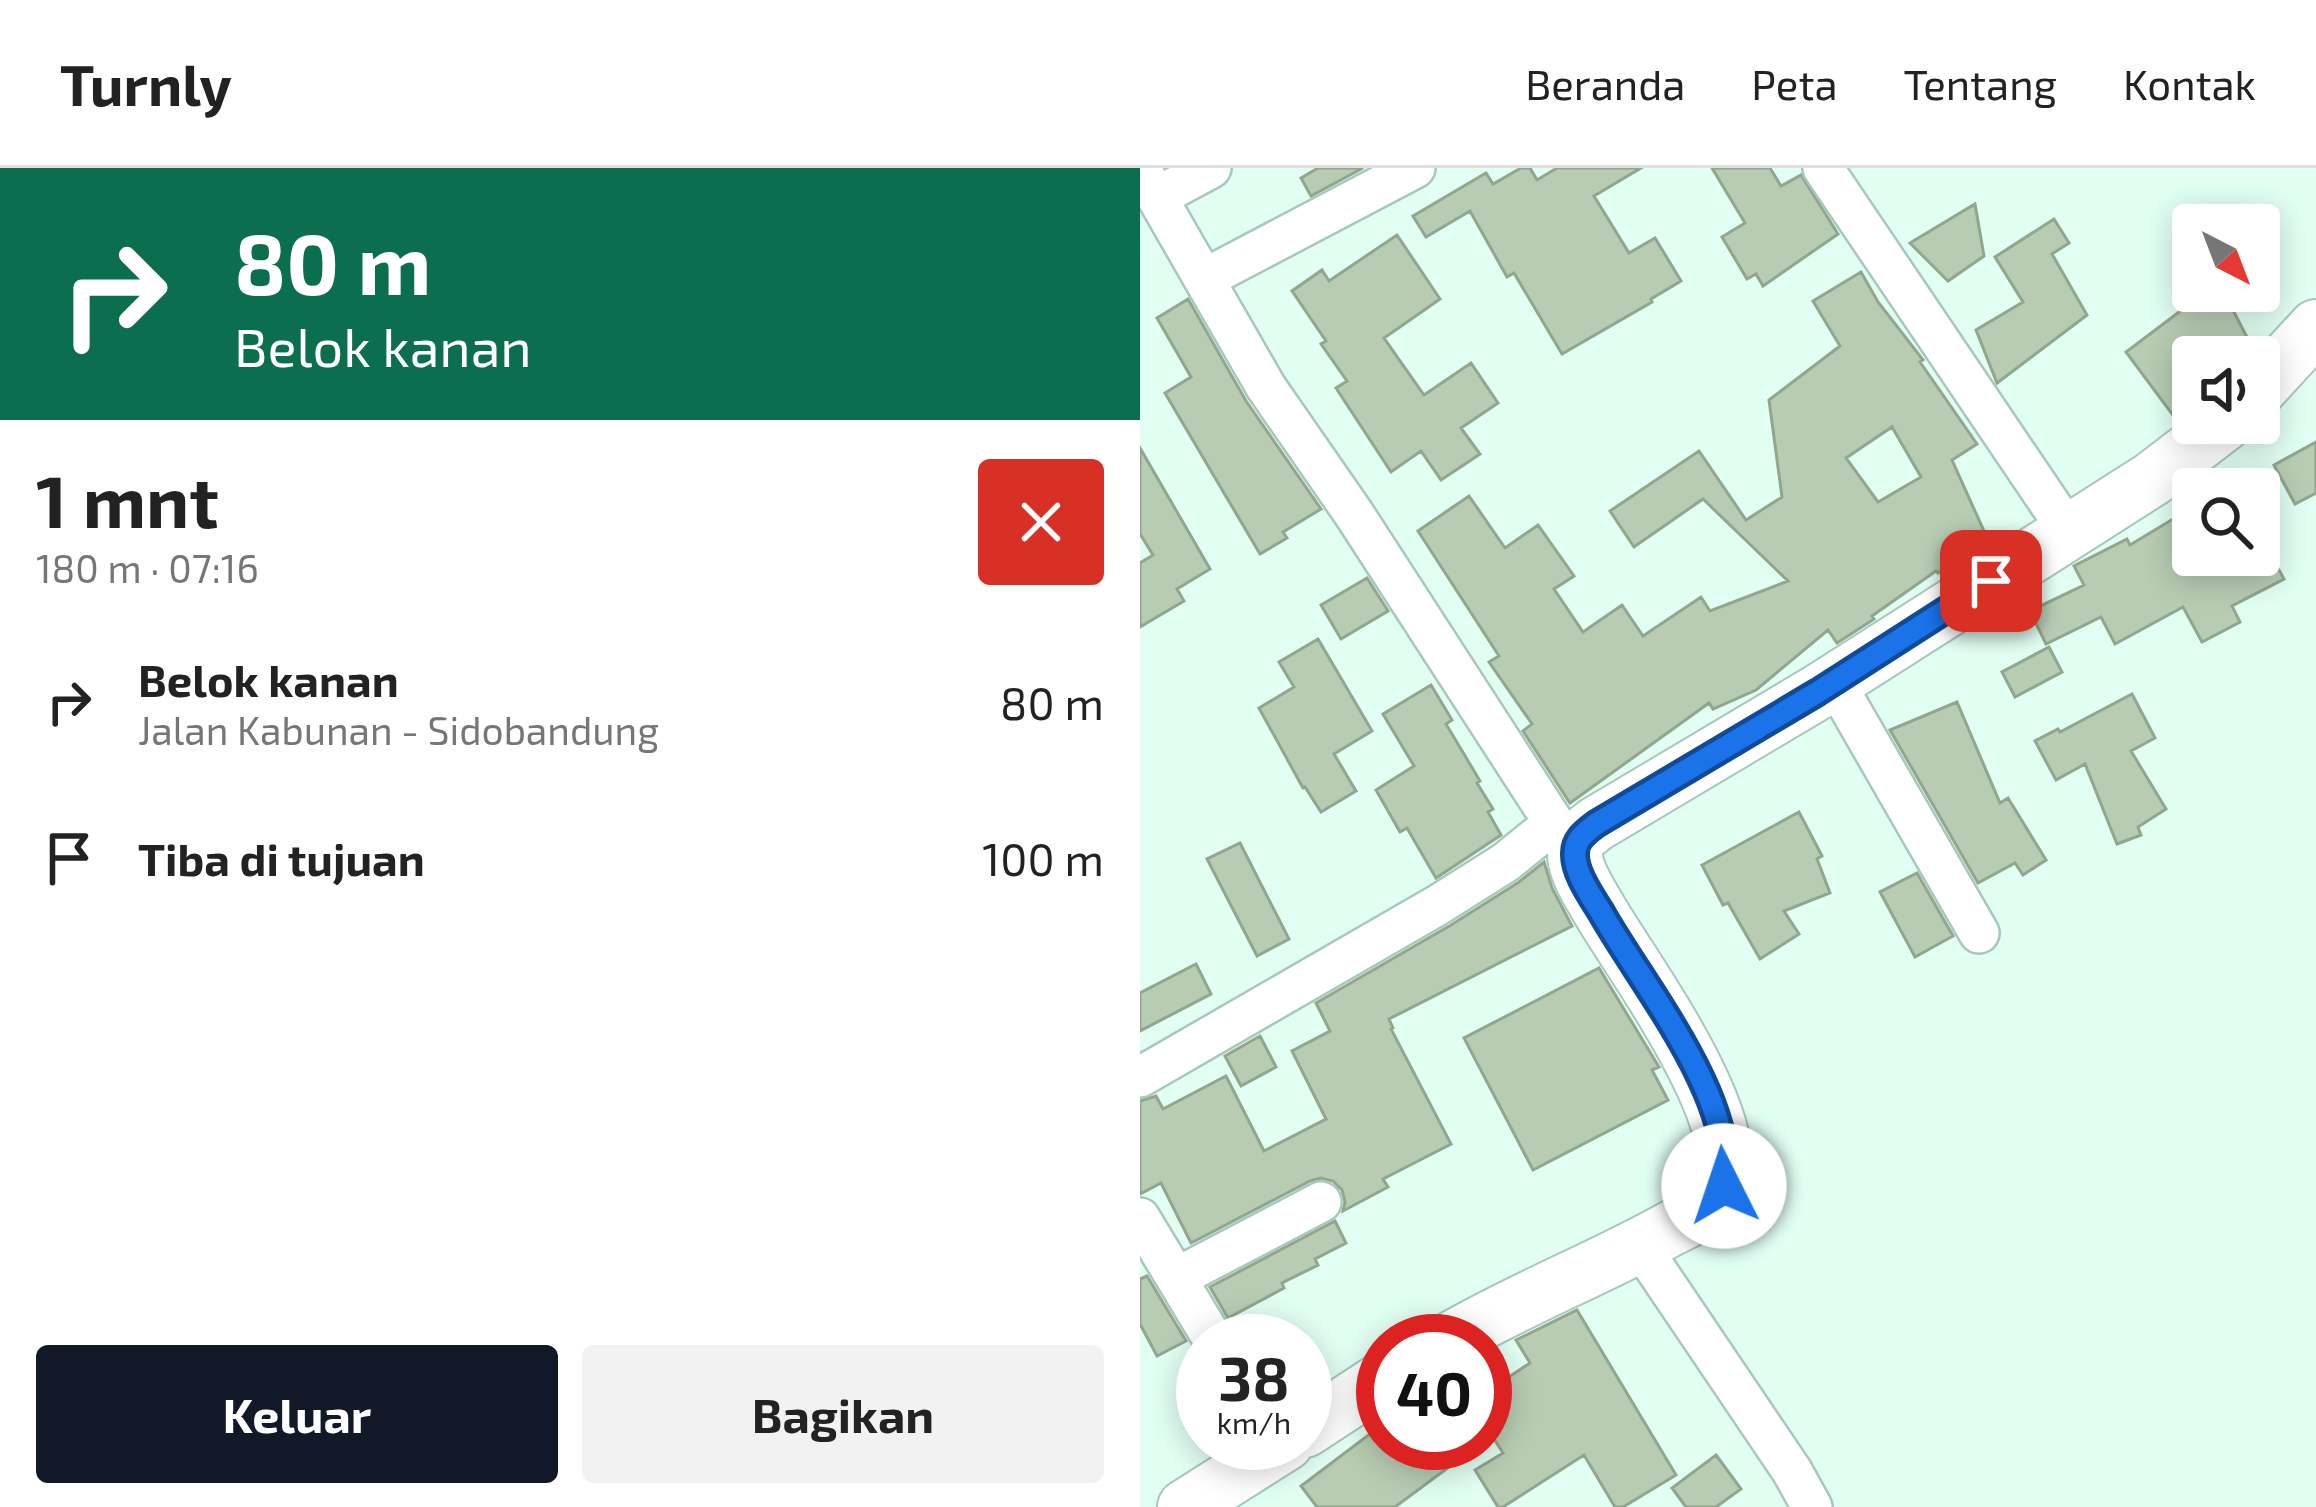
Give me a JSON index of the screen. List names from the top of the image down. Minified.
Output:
{"north":"bottom right","page":{"header":"Turnly","nav":["Beranda","Peta","Tentang","Kontak"],"turn":["80 m","Belok kanan"],"heading":["1 mnt","180 m · 07:16"],"list":[{"name":"Belok kanan","note":"Jalan Kabunan - Sidobandung","value":"80 m"},{"name":"Tiba di tujuan","value":"100 m"}],"speed":"38 km/h","limit":"40","buttons":["Keluar","Bagikan"]}}
